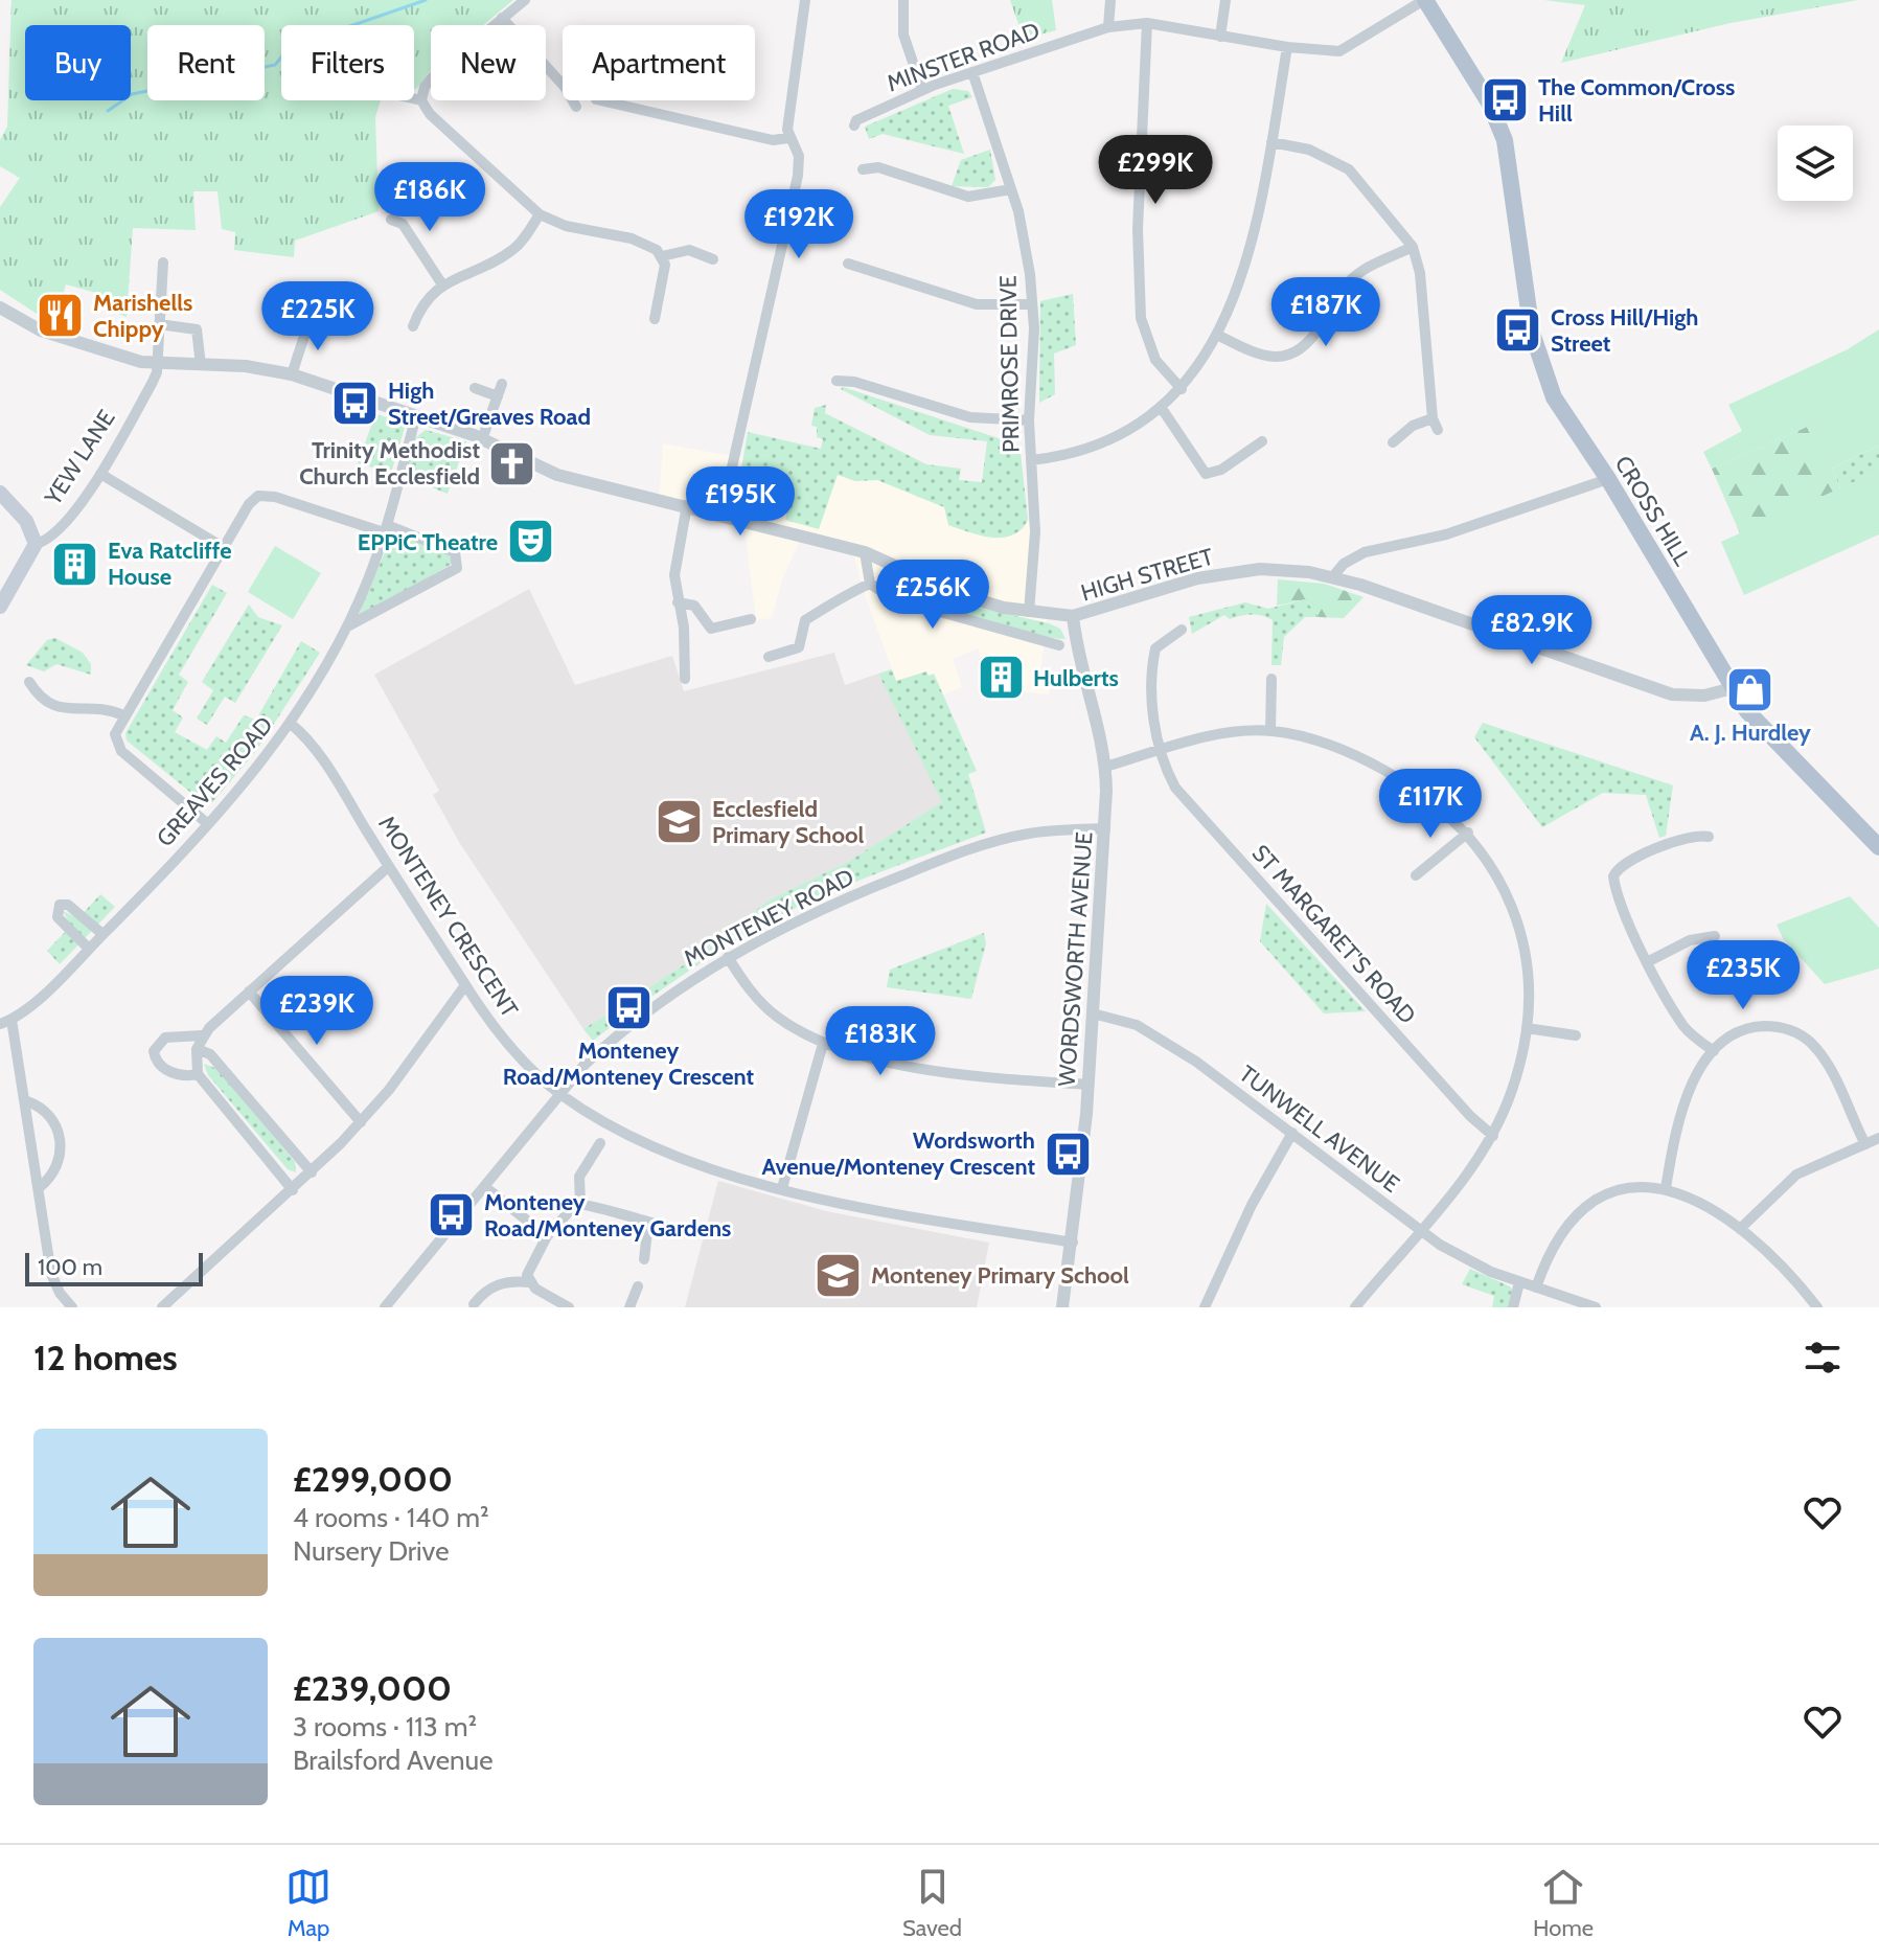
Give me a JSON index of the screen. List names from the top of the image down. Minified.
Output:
{"streets":{"main road":["YEW LANE","CROSS HILL"],"street":["MINSTER ROAD","PRIMROSE DRIVE","HIGH STREET","GREAVES ROAD","MONTENEY CRESCENT","MONTENEY ROAD","ST MARGARET'S ROAD","WORDSWORTH AVENUE","TUNWELL AVENUE"]},"crossings":[["MINSTER ROAD","PRIMROSE DRIVE"],["MINSTER ROAD","CROSS HILL"],["PRIMROSE DRIVE","HIGH STREET"],["YEW LANE","HIGH STREET"],["CROSS HILL","HIGH STREET"],["HIGH STREET","GREAVES ROAD"],["HIGH STREET","WORDSWORTH AVENUE"],["GREAVES ROAD","MONTENEY CRESCENT"],["MONTENEY CRESCENT","MONTENEY ROAD"],["MONTENEY CRESCENT","WORDSWORTH AVENUE"],["MONTENEY ROAD","WORDSWORTH AVENUE"],["WORDSWORTH AVENUE","TUNWELL AVENUE"]],"places":{"bus stop":["The Common/Cross Hill","Cross Hill/High Street","High Street/Greaves Road","Monteney Road/Monteney Crescent","Wordsworth Avenue/Monteney Crescent","Monteney Road/Monteney Gardens"],"restaurant":["Marishells Chippy"],"church":["Trinity Methodist Church Ecclesfield"],"theatre":["EPPiC Theatre"],"building":["Eva Ratcliffe House","Hulberts"],"shop":["A. J. Hurdley"],"school or university":["Ecclesfield Primary School","Monteney Primary School"]},"scale_bar":"100 m","page":{"chip":["Buy","Rent","Filters","New","Apartment"],"price":["£299K","£186K","£192K","£187K","£225K","£195K","£256K","£82.9K","£117K","£235K","£239K","£183K"],"scale":"100 m","heading":"12 homes","list":[{"name":"£299,000","note":"4 rooms · 140 m² · Nursery Drive"},{"name":"£239,000","note":"3 rooms · 113 m² · Brailsford Avenue"}],"tabs":["Map","Saved","Home"]}}
